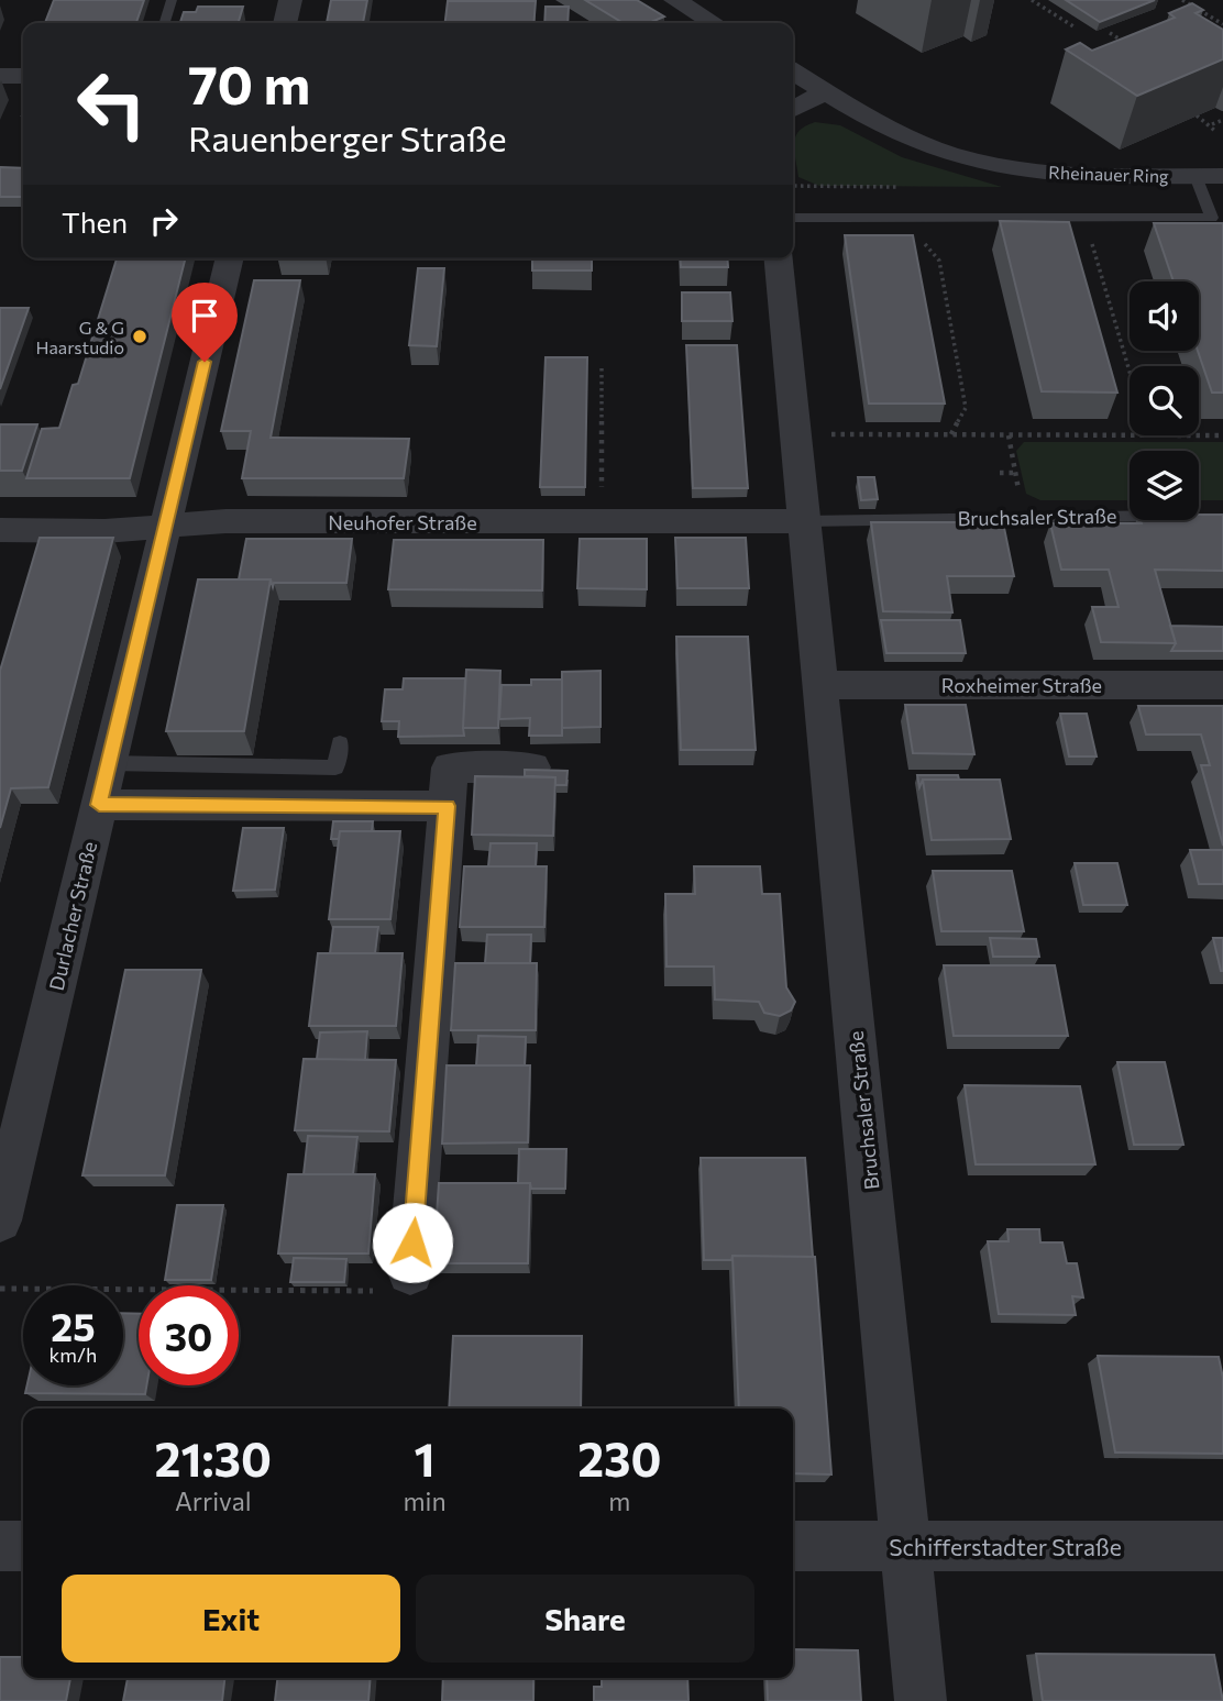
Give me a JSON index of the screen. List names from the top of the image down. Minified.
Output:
{"streets":{"street":["Rheinauer Ring","Bruchsaler Straße","Neuhofer Straße","Roxheimer Straße","Durlacher Straße","Schifferstadter Straße"]},"crossings":[["Bruchsaler Straße","Neuhofer Straße"],["Bruchsaler Straße","Roxheimer Straße"],["Bruchsaler Straße","Schifferstadter Straße"],["Neuhofer Straße","Durlacher Straße"]],"places":["G & G Haarstudio"],"page":{"turn":["70 m","Rauenberger Straße"],"then":"Then","speed":"25 km/h","limit":"30","eta":["21:30","Arrival","1","min","230","m"],"buttons":["Exit","Share"]}}
